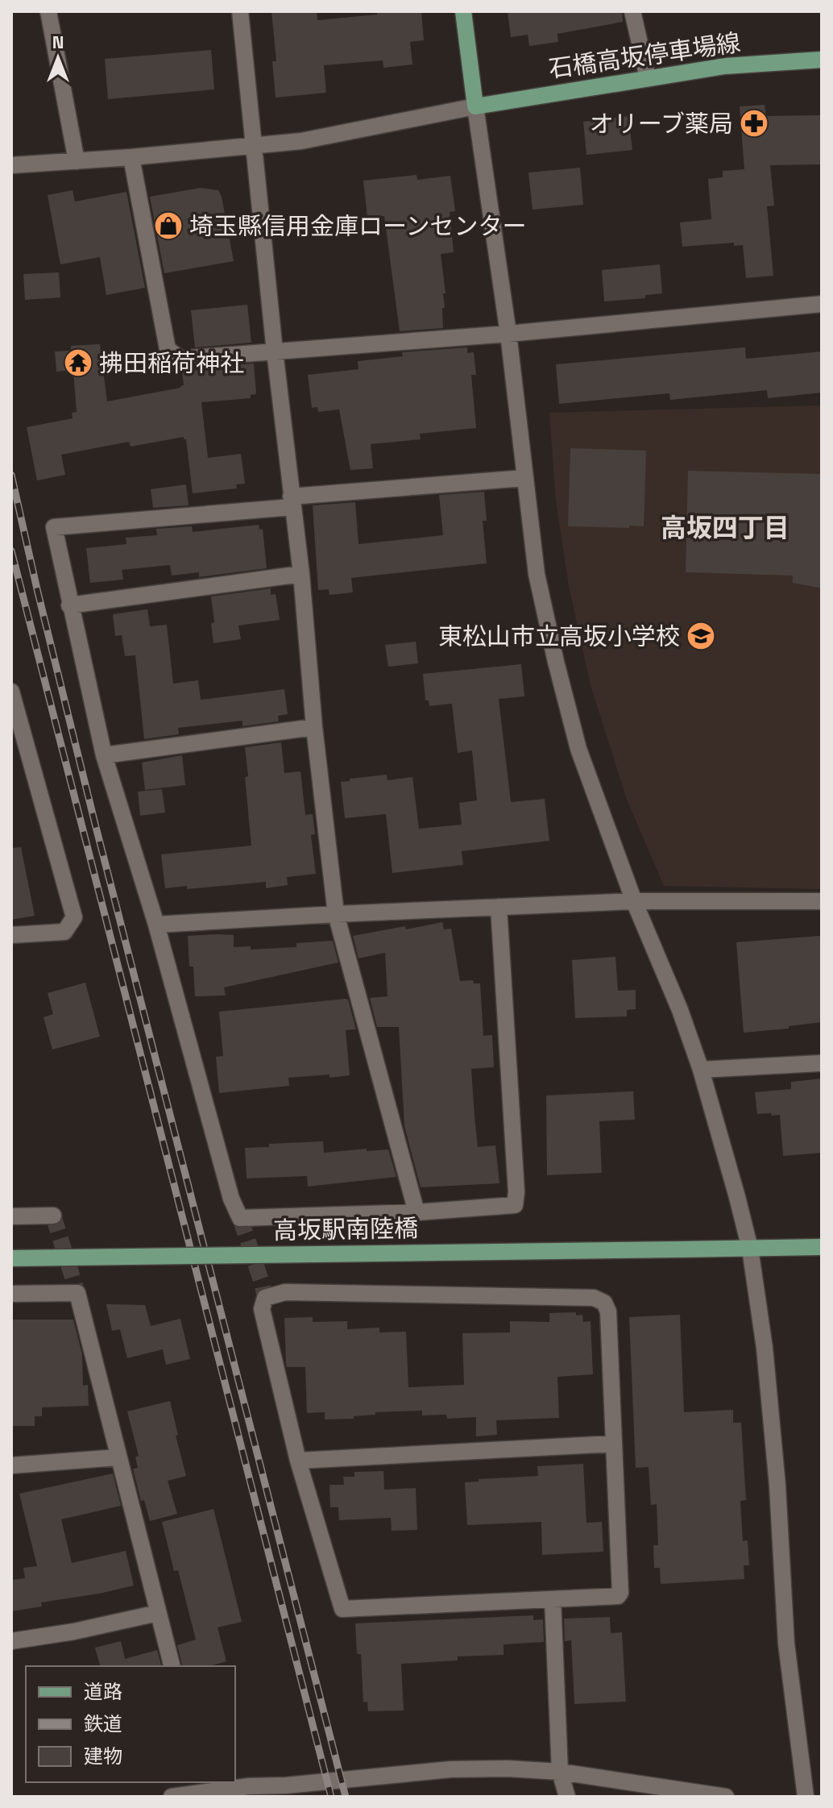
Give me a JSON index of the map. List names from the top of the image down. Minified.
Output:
{"streets":{"main road":["石橋高坂停車場線","高坂駅南陸橋"]},"districts":["高坂四丁目"],"places":{"pharmacy":["オリーブ薬局"],"shop":["埼玉縣信用金庫ローンセンター"],"temple":["拂田稲荷神社"],"school or university":["東松山市立高坂小学校"]},"legend":["道路","鉄道","建物"],"north":"top"}
